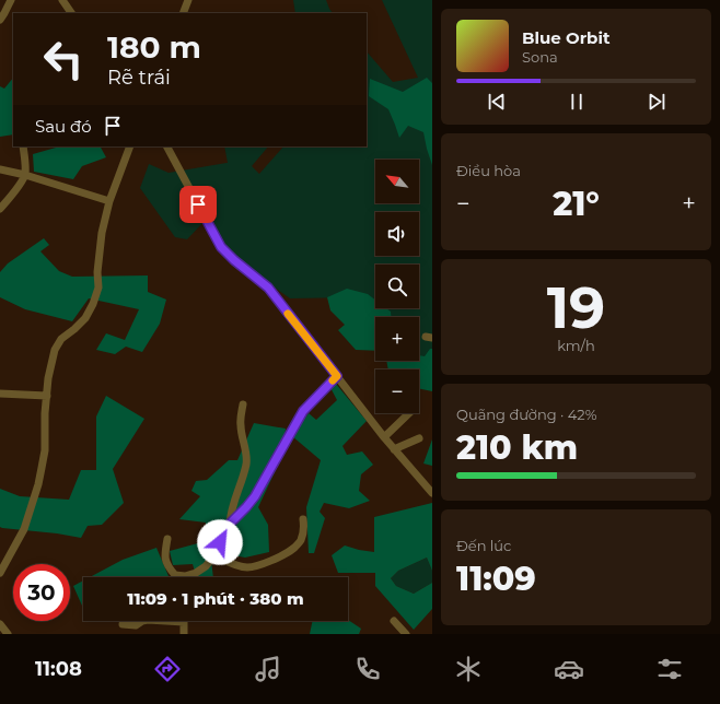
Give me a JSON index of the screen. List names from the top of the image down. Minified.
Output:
{"north":"top left","page":{"turn":["180 m","Rẽ trái"],"song":["Blue Orbit","Sona"],"then":"Sau đó","tile":["Điều hòa",["19","km/h"],["Quãng đường · 42%","210 km"],["Đến lúc","11:09"]],"map_buttons":["+","−"],"heat":["−","21°","+"],"limit":"30","trip":"11:09 · 1 phút · 380 m","tabs":"11:08"}}
